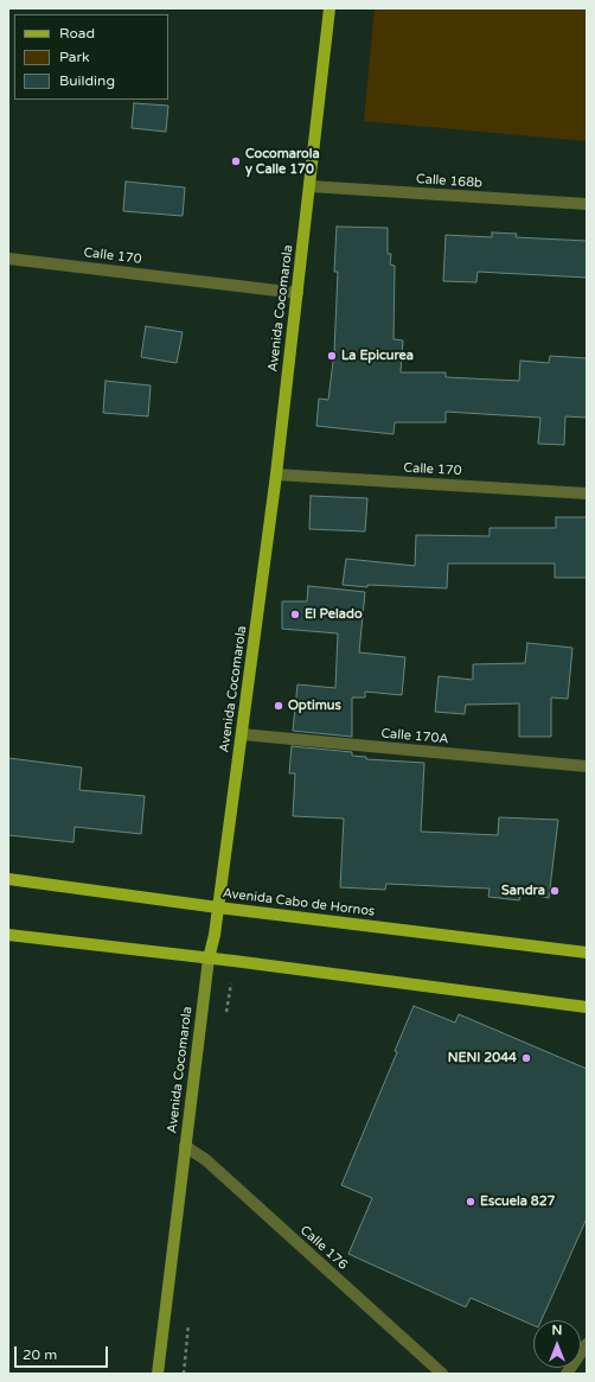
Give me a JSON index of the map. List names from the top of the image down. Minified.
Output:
{"streets":{"main road":["Avenida Cocomarola","Avenida Cabo de Hornos"],"street":["Calle 168b","Calle 170","Calle 170A","Calle 176"]},"crossings":[["Calle 168b","Avenida Cocomarola"],["Calle 170","Avenida Cocomarola"],["Avenida Cocomarola","Calle 170A"],["Avenida Cocomarola","Avenida Cabo de Hornos"],["Avenida Cocomarola","Calle 176"]],"places":["Cocomarola y Calle 170","La Epicurea","El Pelado","Optimus","Sandra","NENI 2044","Escuela 827"],"legend":["Road","Park","Building"],"scale_bar":"20 m","north":"top"}
